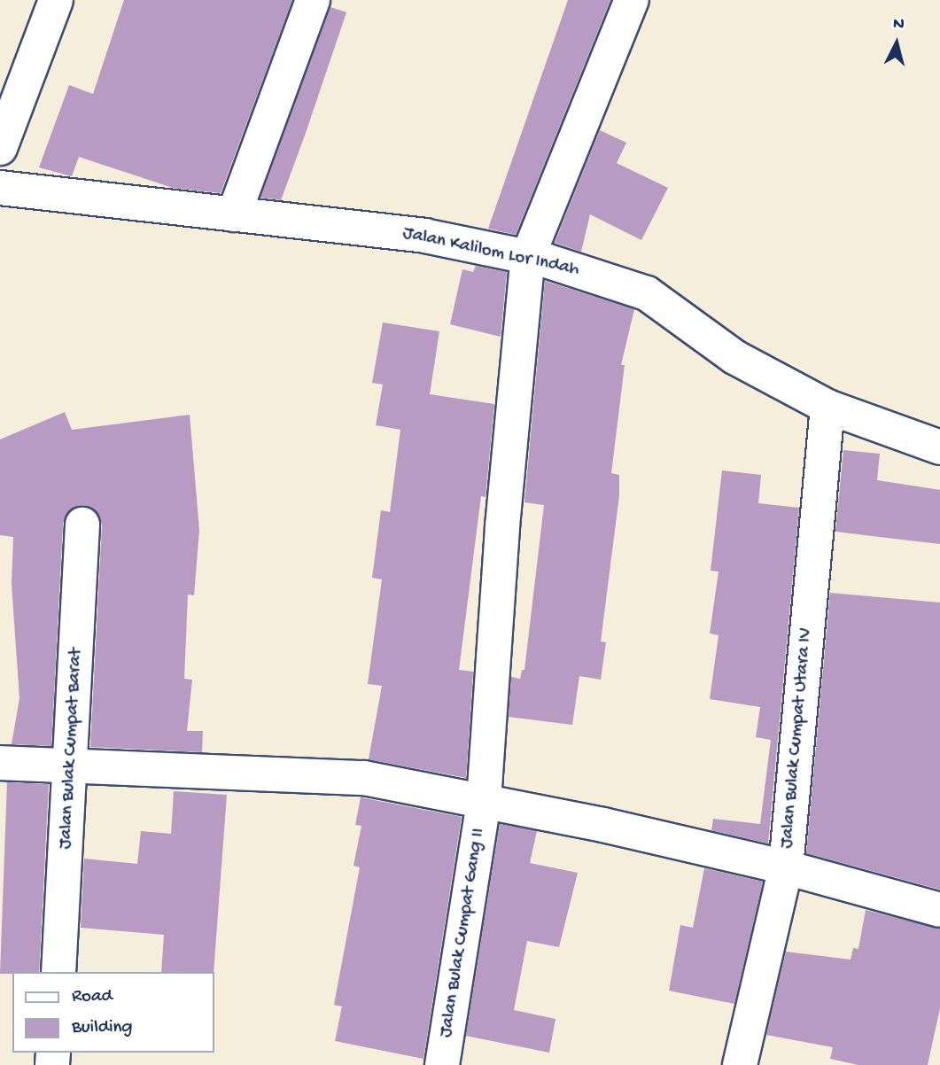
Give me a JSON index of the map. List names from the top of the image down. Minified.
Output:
{"streets":{"street":["Jalan Kalilom Lor Indah","Jalan Bulak Cumpat Utara IV","Jalan Bulak Cumpat Barat","Jalan Bulak Cumpat Gang II"]},"crossings":[["Jalan Kalilom Lor Indah","Jalan Bulak Cumpat Utara IV"],["Jalan Kalilom Lor Indah","Jalan Bulak Cumpat Gang II"]],"legend":["Road","Building"],"north":"top"}
